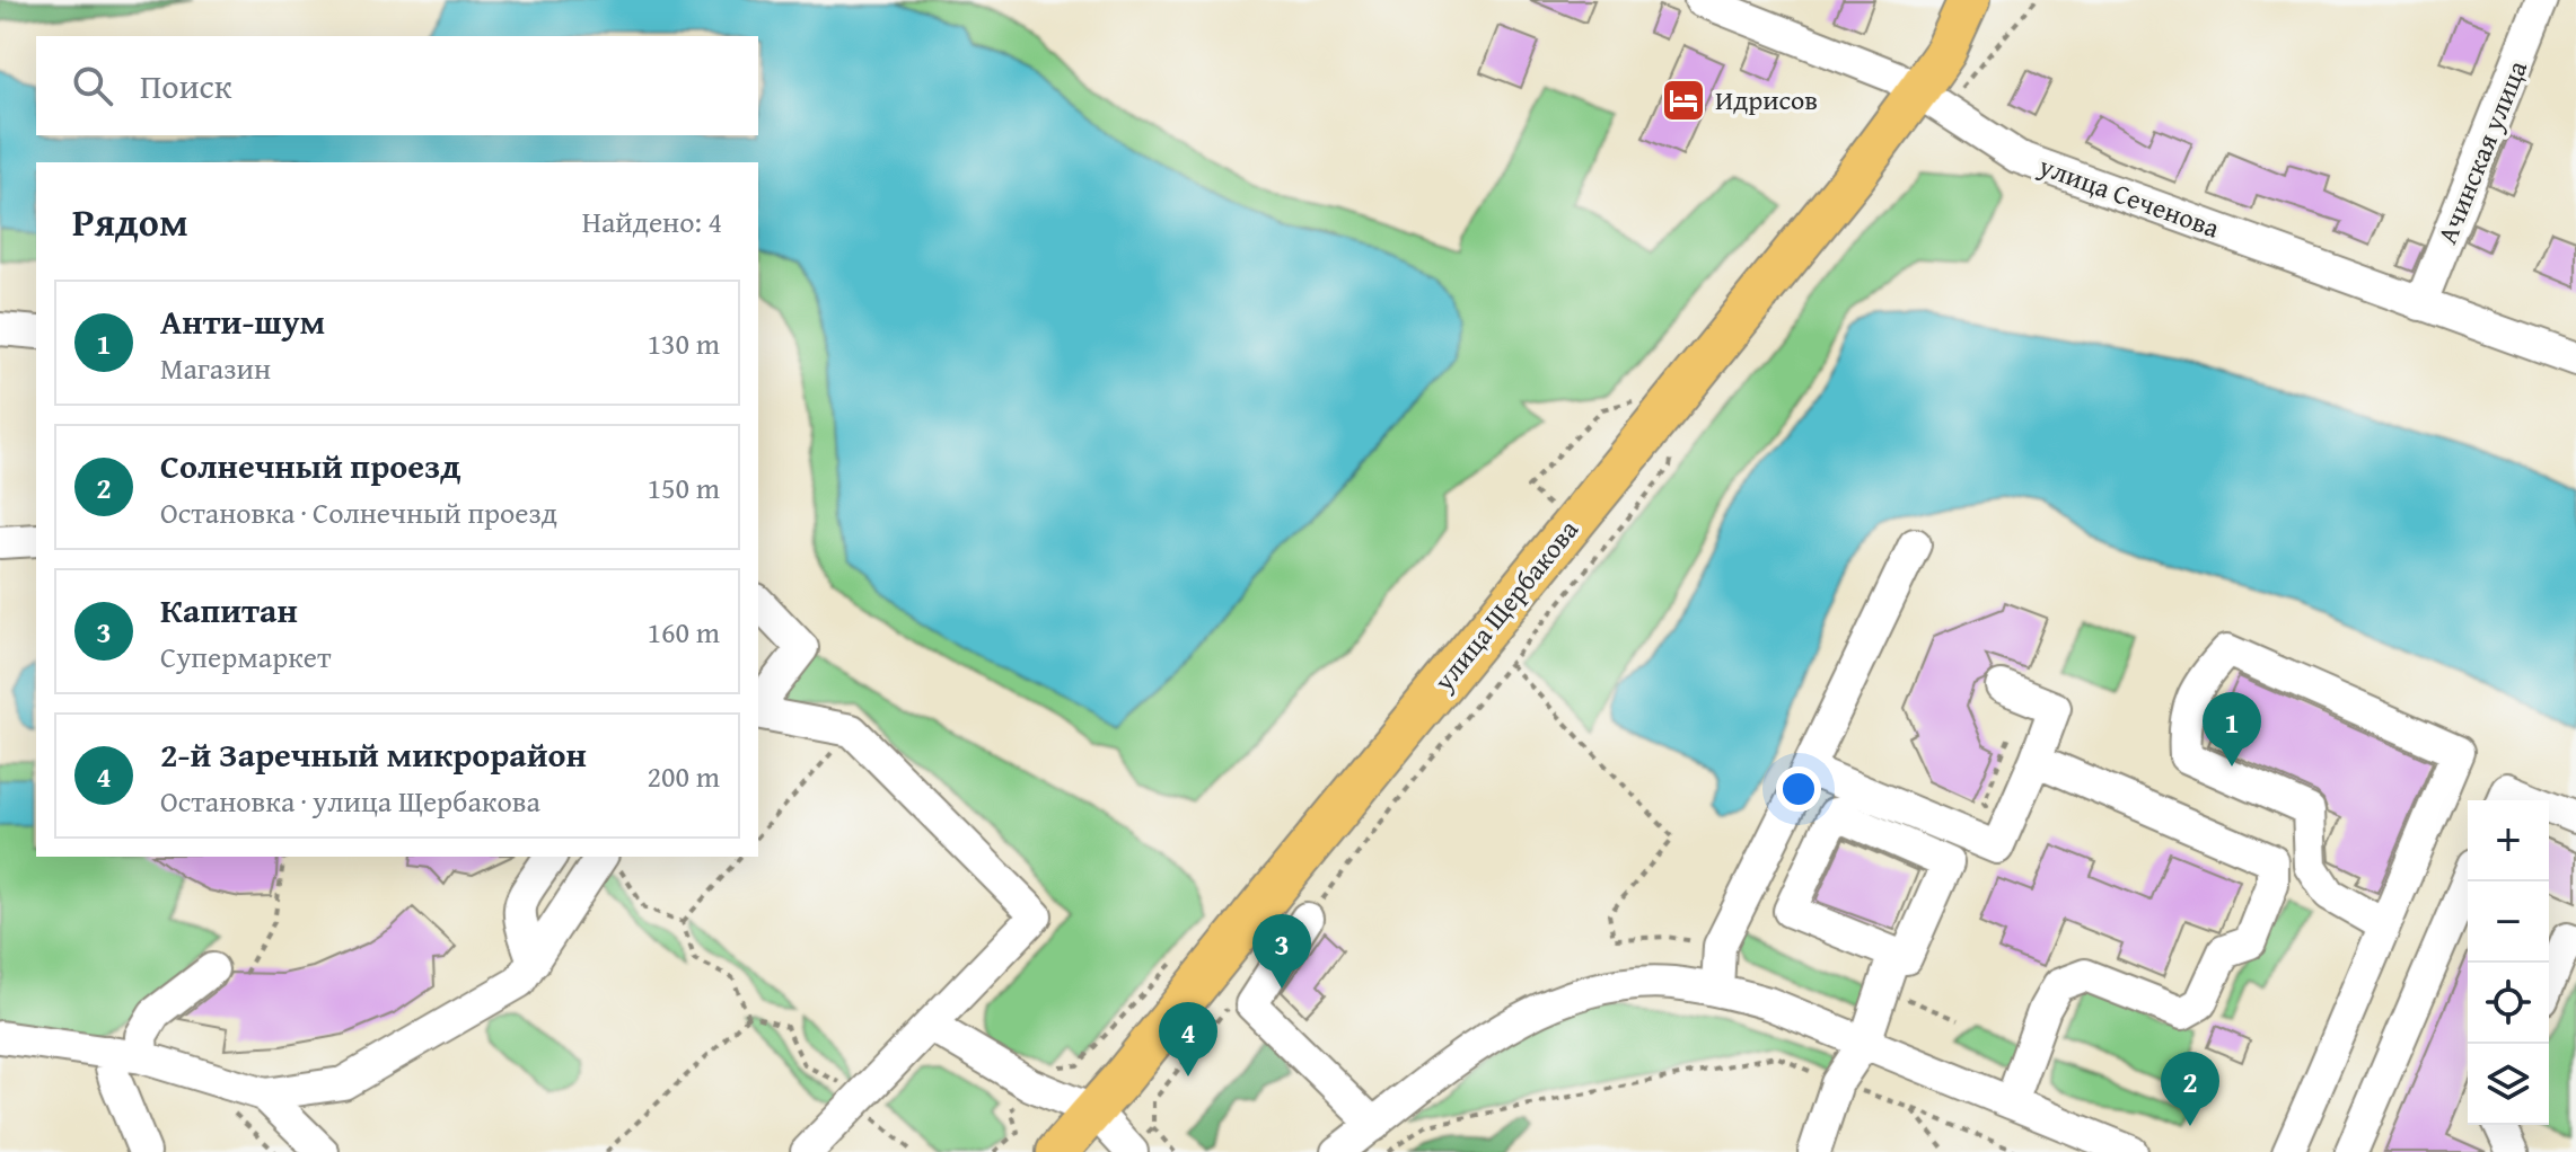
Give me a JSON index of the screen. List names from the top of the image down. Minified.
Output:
{"streets":{"main road":["улица Щербакова"],"street":["Ачинская улица","улица Сеченова"]},"crossings":[["Ачинская улица","улица Сеченова"],["улица Сеченова","улица Щербакова"]],"places":{"hotel":["Идрисов"]},"page":{"search":"Поиск","heading":["Рядом","Найдено: 4"],"list":[{"mark":"1","name":"Анти-шум","note":"Магазин","value":"130 m"},{"mark":"2","name":"Солнечный проезд","note":"Остановка · Солнечный проезд","value":"150 m"},{"mark":"3","name":"Капитан","note":"Супермаркет","value":"160 m"},{"mark":"4","name":"2-й Заречный микрорайон","note":"Остановка · улица Щербакова","value":"200 m"}],"pins":["1","3","4","2"],"map_buttons":["+","−"]}}
